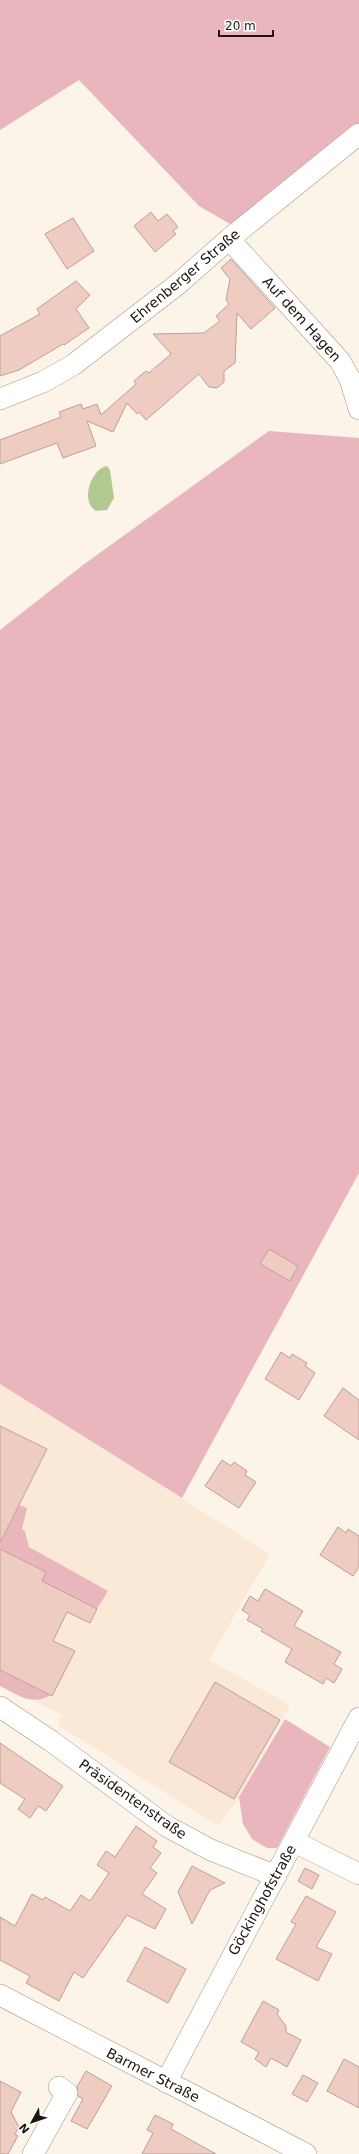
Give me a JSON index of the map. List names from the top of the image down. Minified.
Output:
{"streets":{"street":["Ehrenberger Straße","Auf dem Hagen","Präsidentenstraße","Göckinghofstraße","Barmer Straße"]},"crossings":[["Ehrenberger Straße","Auf dem Hagen"],["Präsidentenstraße","Göckinghofstraße"],["Göckinghofstraße","Barmer Straße"]],"scale_bar":"20 m","north":"bottom left"}
